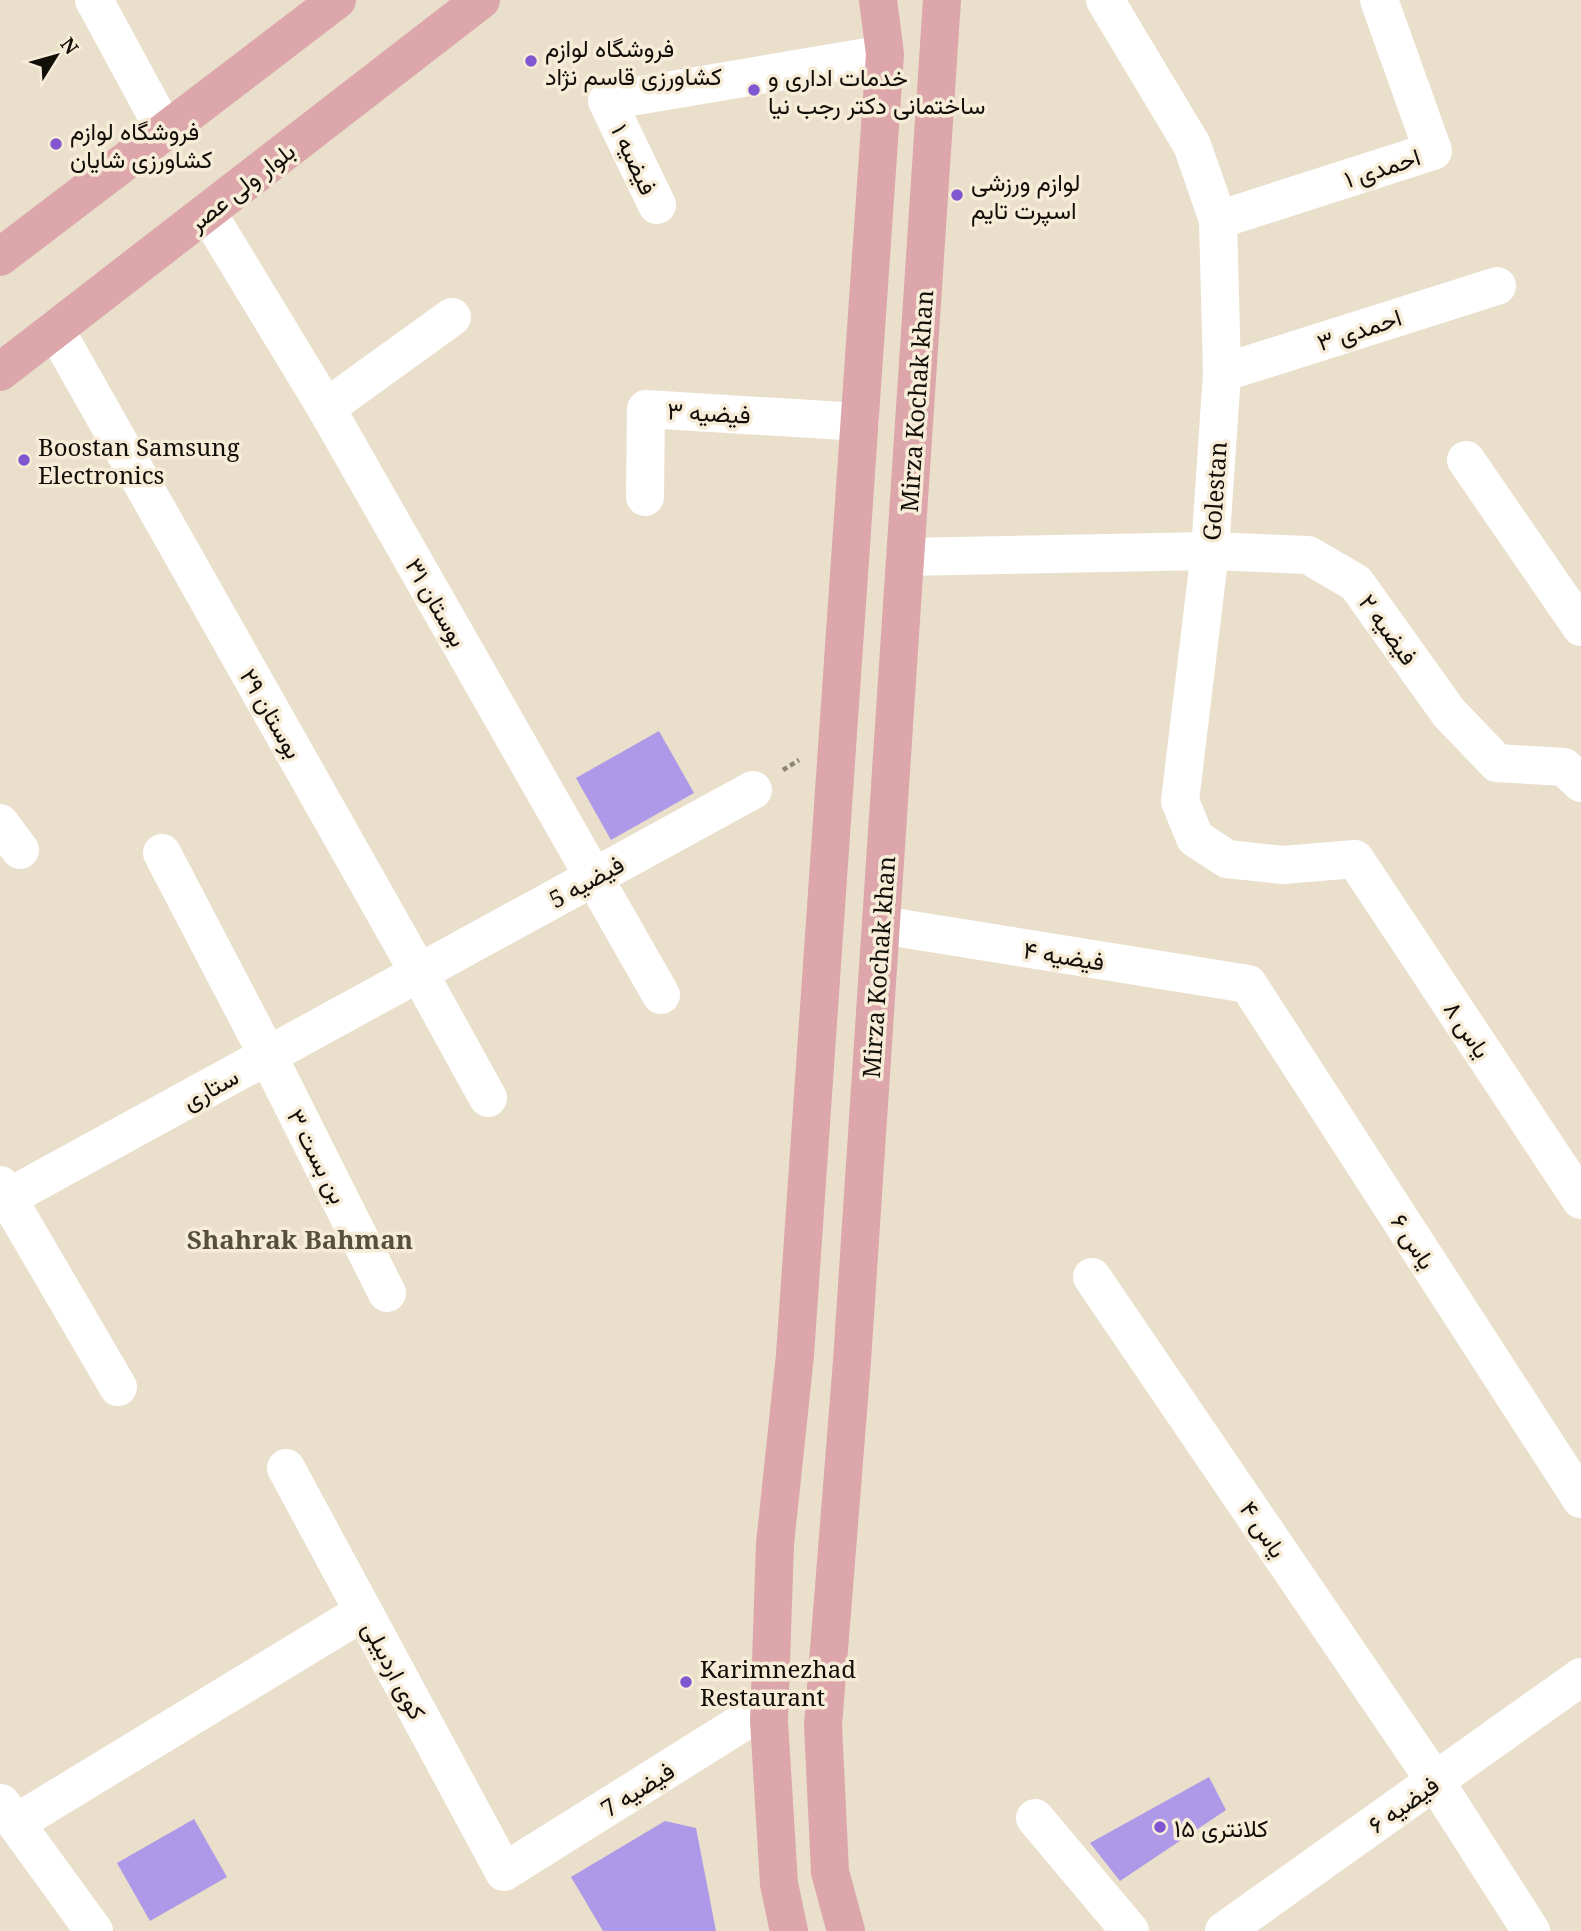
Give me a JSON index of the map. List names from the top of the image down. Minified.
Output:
{"streets":{"main road":["بلوار ولی عصر","Mirza Kochak khan"],"street":["فیضیه ۱","احمدی ۱","احمدی ۳","فیضیه ۳","Golestan","بوستان ۳۱","فیضیه ۲","بوستان ۲۹","فیضیه 5","فیضیه ۴","یاس ۸","ستاری","بن بست ۳","یاس ۶","یاس ۴","کوی اردبیلی","فیضیه 7","فیضیه ۶"]},"crossings":[["احمدی ۱","Golestan"],["بلوار ولی عصر","بوستان ۳۱"],["بلوار ولی عصر","بوستان ۲۹"],["احمدی ۳","Golestan"],["Mirza Kochak khan","فیضیه ۲"],["Mirza Kochak khan","فیضیه ۴"],["Golestan","فیضیه ۲"],["Golestan","یاس ۸"],["بوستان ۳۱","فیضیه 5"],["بوستان ۲۹","فیضیه 5"],["بوستان ۲۹","ستاری"],["فیضیه 5","ستاری"],["فیضیه ۴","یاس ۶"],["ستاری","بن بست ۳"],["یاس ۴","فیضیه ۶"],["کوی اردبیلی","فیضیه 7"]],"districts":["Shahrak Bahman"],"places":["فروشگاه لوازم کشاورزی قاسم نژاد","خدمات اداری و ساختمانی دکتر رجب نیا","فروشگاه لوازم کشاورزی شایان","لوازم ورزشی اسپرت تایم","Boostan Samsung Electronics","Karimnezhad Restaurant","کلانتری ۱۵"],"north":"top right"}
